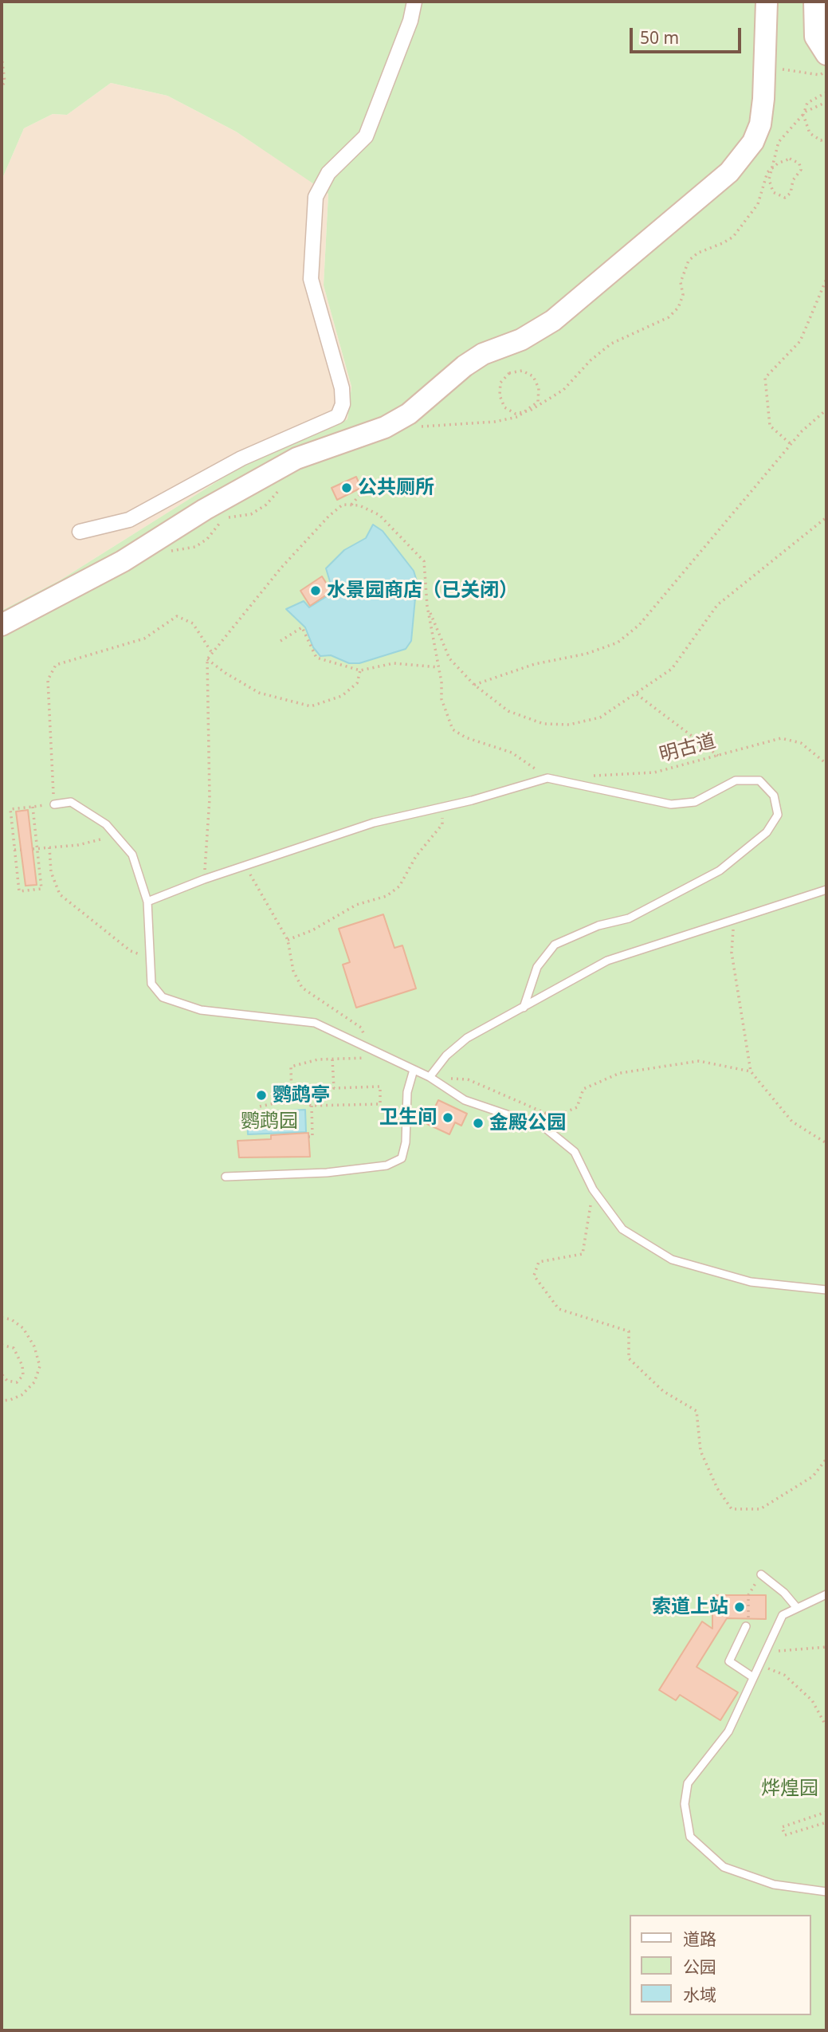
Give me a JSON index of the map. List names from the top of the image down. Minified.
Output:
{"streets":{"path":["明古道"]},"parks":["鹦鹉园","烨煌园"],"places":["公共厕所","水景园商店（已关闭）","鹦鹉亭","卫生间","金殿公园","索道上站"],"legend":["道路","公园","水域"],"scale_bar":"50 m"}
